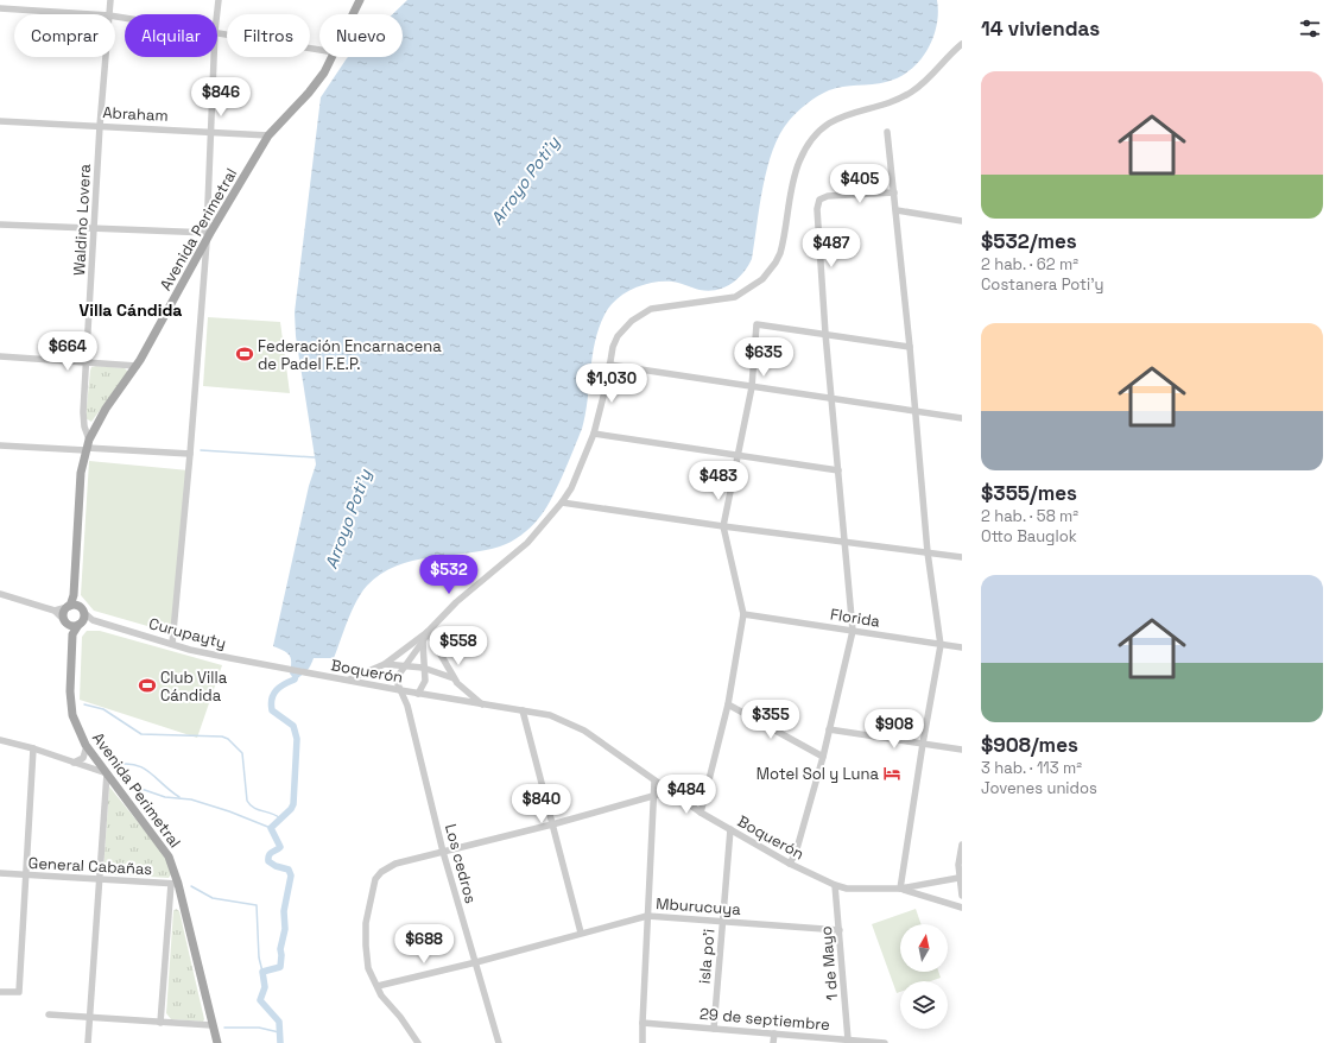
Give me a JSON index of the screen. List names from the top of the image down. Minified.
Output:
{"streets":{"main road":["Avenida Perimetral"],"street":["Abraham","Waldino Lovera","Florida","Curupayty","Boquerón","Los cedros","General Cabañas","Mburucuya","isla po'i","1 de Mayo","29 de septiembre"]},"crossings":[["Abraham","Waldino Lovera"],["Abraham","Avenida Perimetral"],["Waldino Lovera","Avenida Perimetral"],["Avenida Perimetral","Curupayty"],["Avenida Perimetral","General Cabañas"],["Curupayty","Boquerón"],["Boquerón","Los cedros"],["Boquerón","isla po'i"],["Boquerón","1 de Mayo"],["Los cedros","Mburucuya"],["Mburucuya","isla po'i"],["Mburucuya","1 de Mayo"],["isla po'i","29 de septiembre"],["1 de Mayo","29 de septiembre"]],"districts":["Villa Cándida"],"water":["Arroyo Poti'y"],"places":{"sports":["Federación Encarnacena de Padel F.E.P.","Club Villa Cándida"],"hotel":["Motel Sol y Luna"]},"north":"top","page":{"heading":"14 viviendas","chip":["Comprar","Alquilar","Filtros","Nuevo"],"list":[{"name":"$532/mes","note":"2 hab. · 62 m² · Costanera Poti'y"},{"name":"$355/mes","note":"2 hab. · 58 m² · Otto Bauglok"},{"name":"$908/mes","note":"3 hab. · 113 m² · Jovenes unidos"}],"price":["$846","$405","$487","$664","$635","$1,030","$483","$532","$558","$355","$908","$484","$840","$688"]}}
